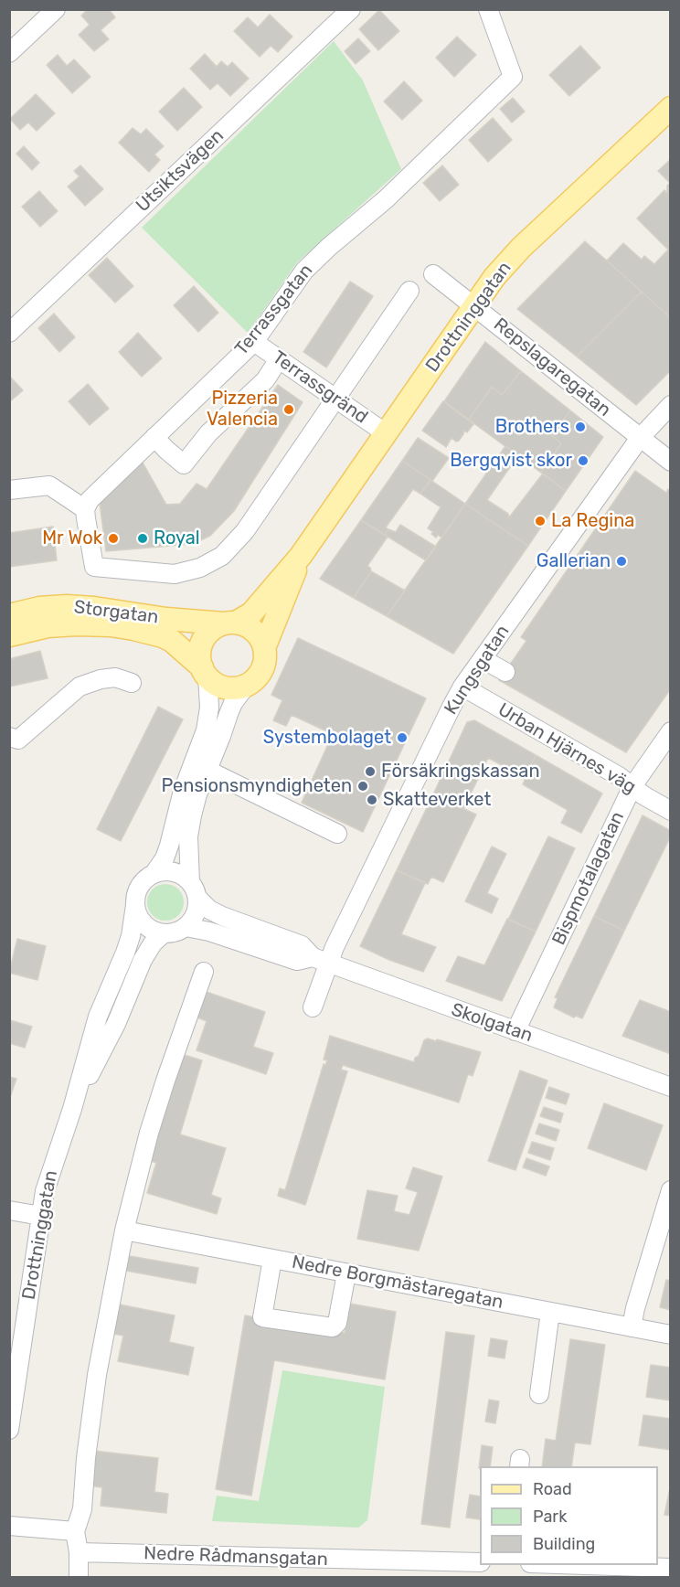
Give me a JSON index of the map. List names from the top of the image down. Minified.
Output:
{"streets":{"main road":["Drottninggatan","Storgatan"],"street":["Utsiktsvägen","Terrassgatan","Repslagaregatan","Terrassgränd","Kungsgatan","Urban Hjärnes väg","Bispmotalagatan","Skolgatan","Nedre Borgmästaregatan","Nedre Rådmansgatan"]},"crossings":[["Terrassgatan","Terrassgränd"],["Drottninggatan","Repslagaregatan"],["Drottninggatan","Terrassgränd"],["Drottninggatan","Storgatan"],["Drottninggatan","Skolgatan"],["Repslagaregatan","Kungsgatan"],["Kungsgatan","Urban Hjärnes väg"],["Kungsgatan","Skolgatan"],["Urban Hjärnes väg","Bispmotalagatan"],["Bispmotalagatan","Skolgatan"]],"places":["Pizzeria Valencia","Brothers","Bergqvist skor","La Regina","Mr Wok","Royal","Gallerian","Systembolaget","Försäkringskassan","Pensionsmyndigheten","Skatteverket"],"legend":["Road","Park","Building"]}
